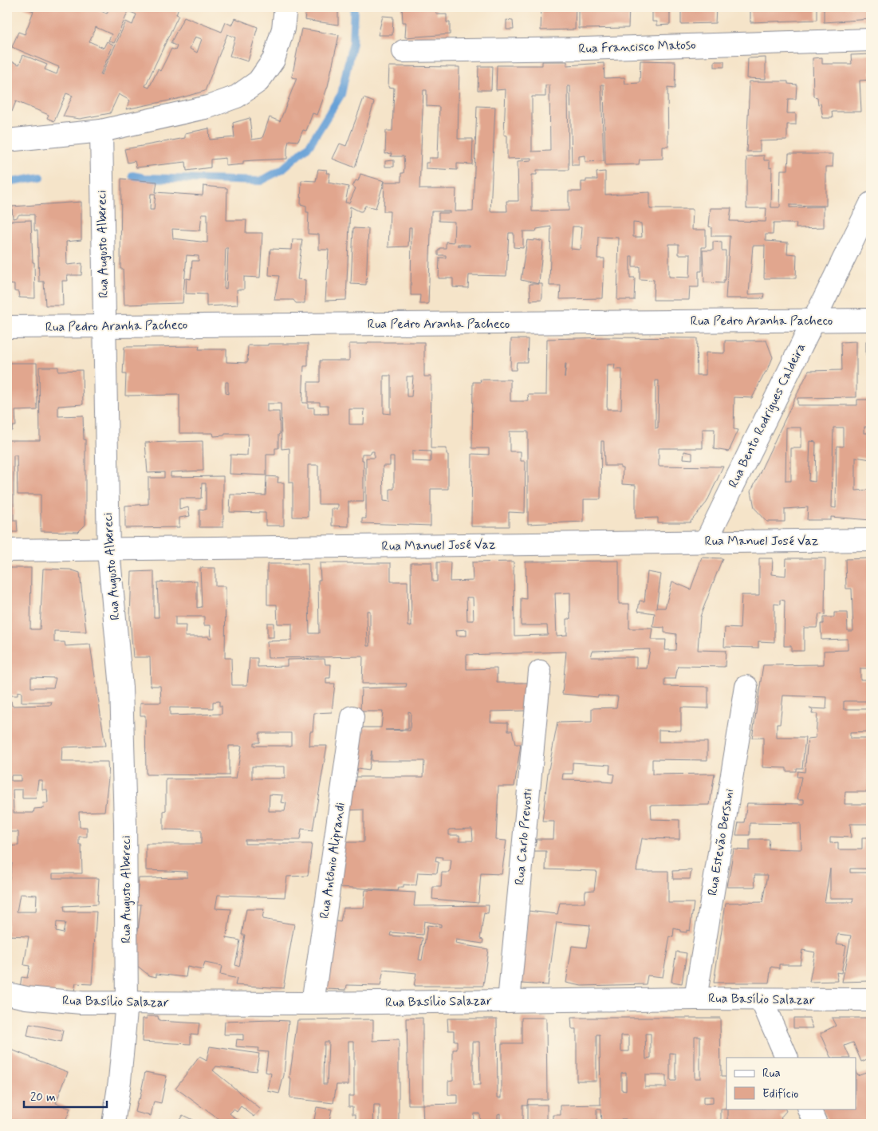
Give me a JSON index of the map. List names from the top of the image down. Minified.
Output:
{"streets":{"street":["Rua Francisco Matoso","Rua Augusto Albereci","Rua Pedro Aranha Pacheco","Rua Bento Rodrigues Caldeira","Rua Manuel José Vaz","Rua Carlo Prevosti","Rua Estevão Bersani","Rua Antônio Aliprandi","Rua Basílio Salazar"]},"crossings":[["Rua Augusto Albereci","Rua Pedro Aranha Pacheco"],["Rua Augusto Albereci","Rua Manuel José Vaz"],["Rua Augusto Albereci","Rua Basílio Salazar"],["Rua Pedro Aranha Pacheco","Rua Bento Rodrigues Caldeira"],["Rua Bento Rodrigues Caldeira","Rua Manuel José Vaz"],["Rua Carlo Prevosti","Rua Basílio Salazar"],["Rua Estevão Bersani","Rua Basílio Salazar"],["Rua Antônio Aliprandi","Rua Basílio Salazar"]],"legend":["Rua","Edifício"],"scale_bar":"20 m"}
